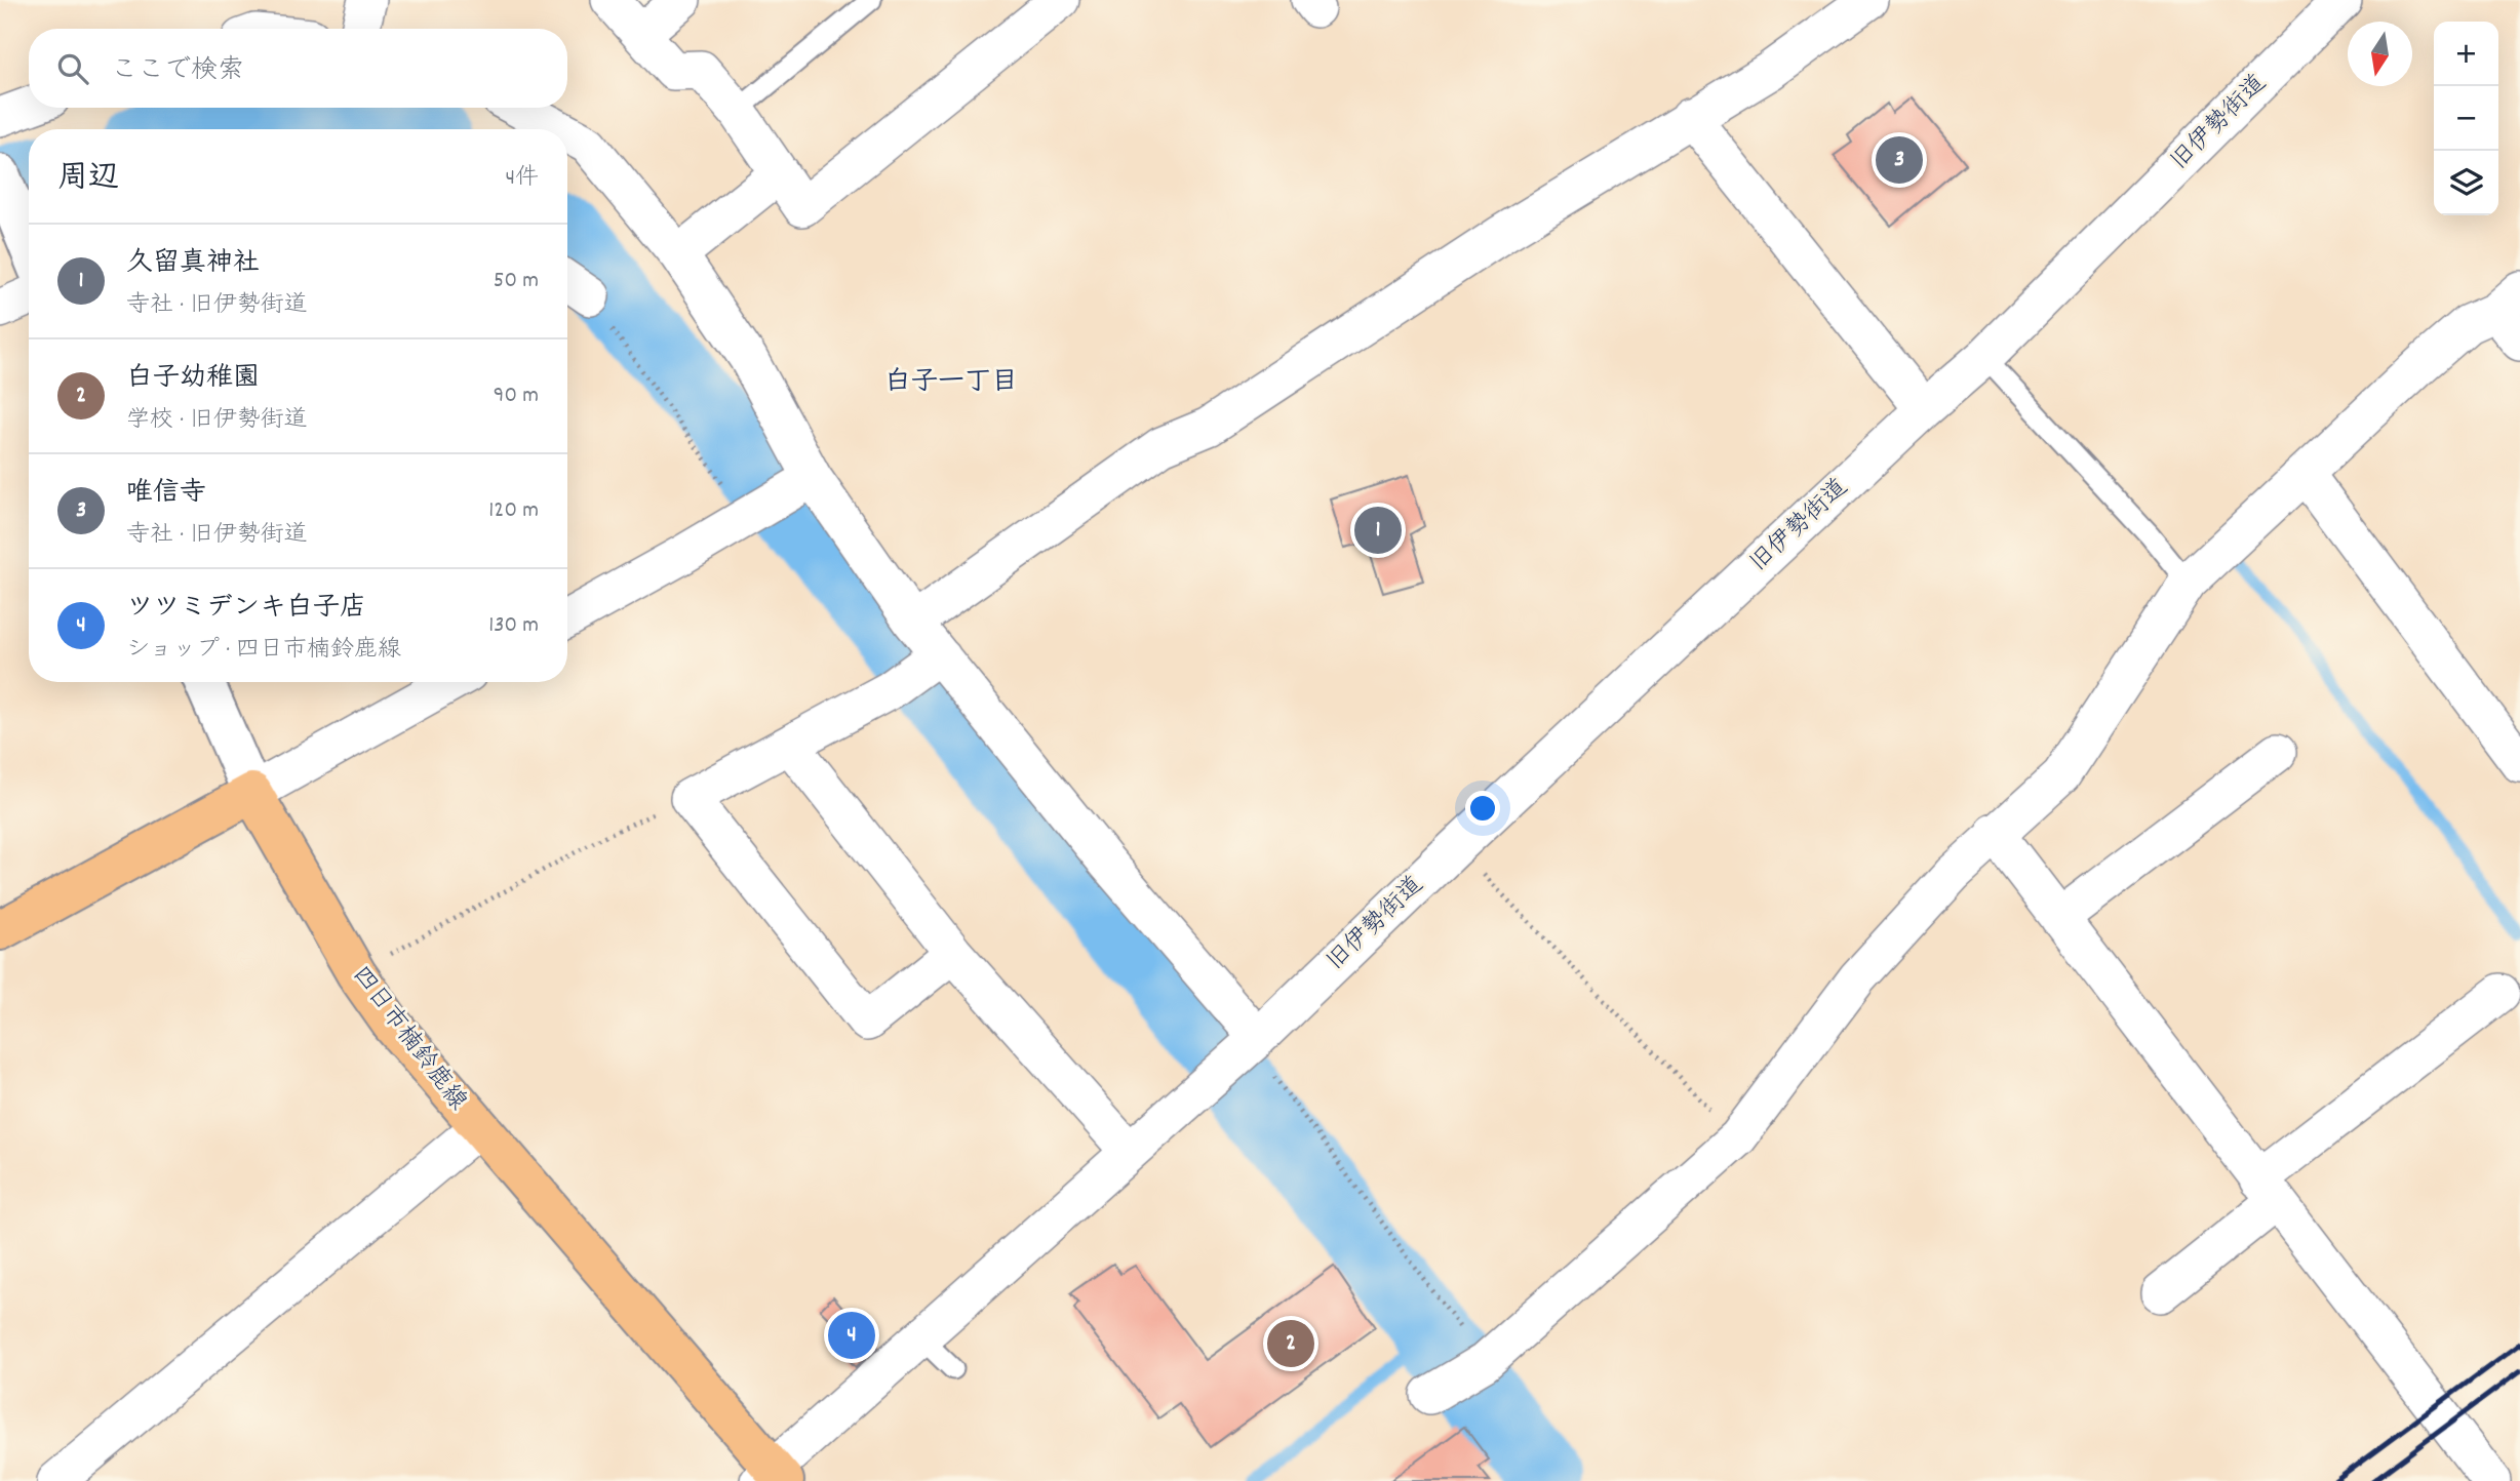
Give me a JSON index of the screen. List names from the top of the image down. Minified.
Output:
{"streets":{"main road":["四日市楠鈴鹿線"],"street":["旧伊勢街道"]},"crossings":[["旧伊勢街道","四日市楠鈴鹿線"]],"districts":["白子一丁目"],"north":"bottom","page":{"map_buttons":["+","−"],"search":"ここで検索","heading":["周辺","4件"],"pins":["3","1","4","2"],"list":[{"mark":"1","name":"久留真神社","note":"寺社 · 旧伊勢街道","value":"50 m"},{"mark":"2","name":"白子幼稚園","note":"学校 · 旧伊勢街道","value":"90 m"},{"mark":"3","name":"唯信寺","note":"寺社 · 旧伊勢街道","value":"120 m"},{"mark":"4","name":"ツツミデンキ白子店","note":"ショップ · 四日市楠鈴鹿線","value":"130 m"}]}}
